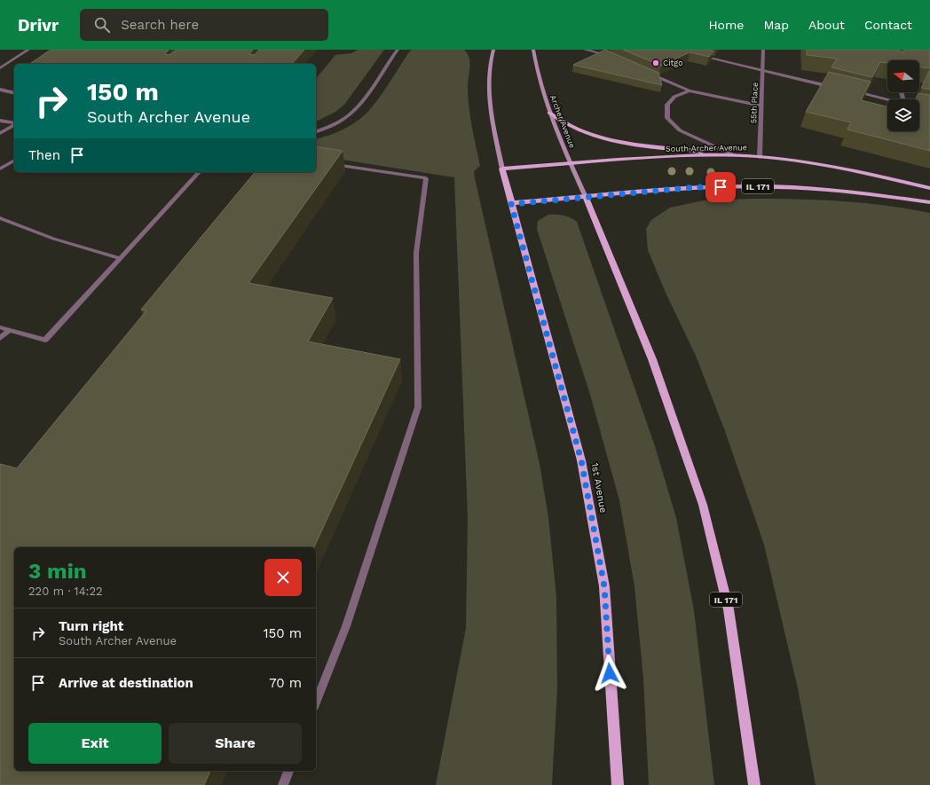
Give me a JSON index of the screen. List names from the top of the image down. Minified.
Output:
{"streets":{"main road":["Archer Avenue","South Archer Avenue","IL 171","1st Avenue"],"street":["55th Place"]},"crossings":[["55th Place","South Archer Avenue"],["Archer Avenue","South Archer Avenue"],["Archer Avenue","IL 171"],["South Archer Avenue","1st Avenue"]],"places":["Citgo"],"north":"left","page":{"header":"Drivr","search":"Search here","nav":["Home","Map","About","Contact"],"turn":["150 m","South Archer Avenue"],"then":"Then","heading":["3 min","220 m · 14:22"],"list":[{"name":"Turn right","note":"South Archer Avenue","value":"150 m"},{"name":"Arrive at destination","value":"70 m"}],"buttons":["Exit","Share"]}}
